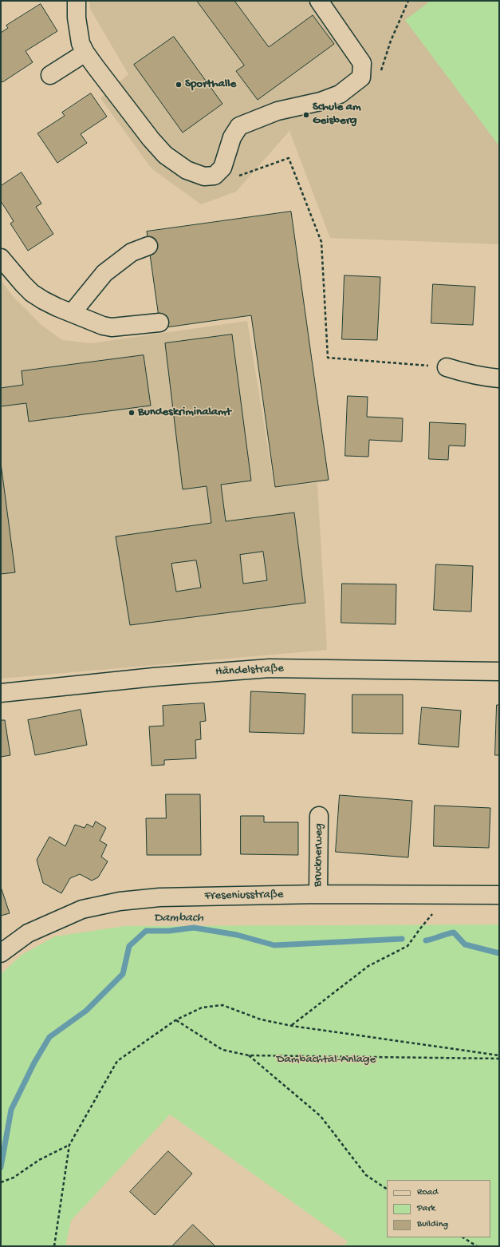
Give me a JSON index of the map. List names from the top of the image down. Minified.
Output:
{"streets":{"street":["Händelstraße","Brucknerweg","Freseniusstraße"]},"crossings":[["Brucknerweg","Freseniusstraße"]],"water":["Dambach"],"parks":["Dambachtal-Anlage"],"places":["Sporthalle","Schule am Geisberg","Bundeskriminalamt"],"legend":["Road","Park","Building"]}
